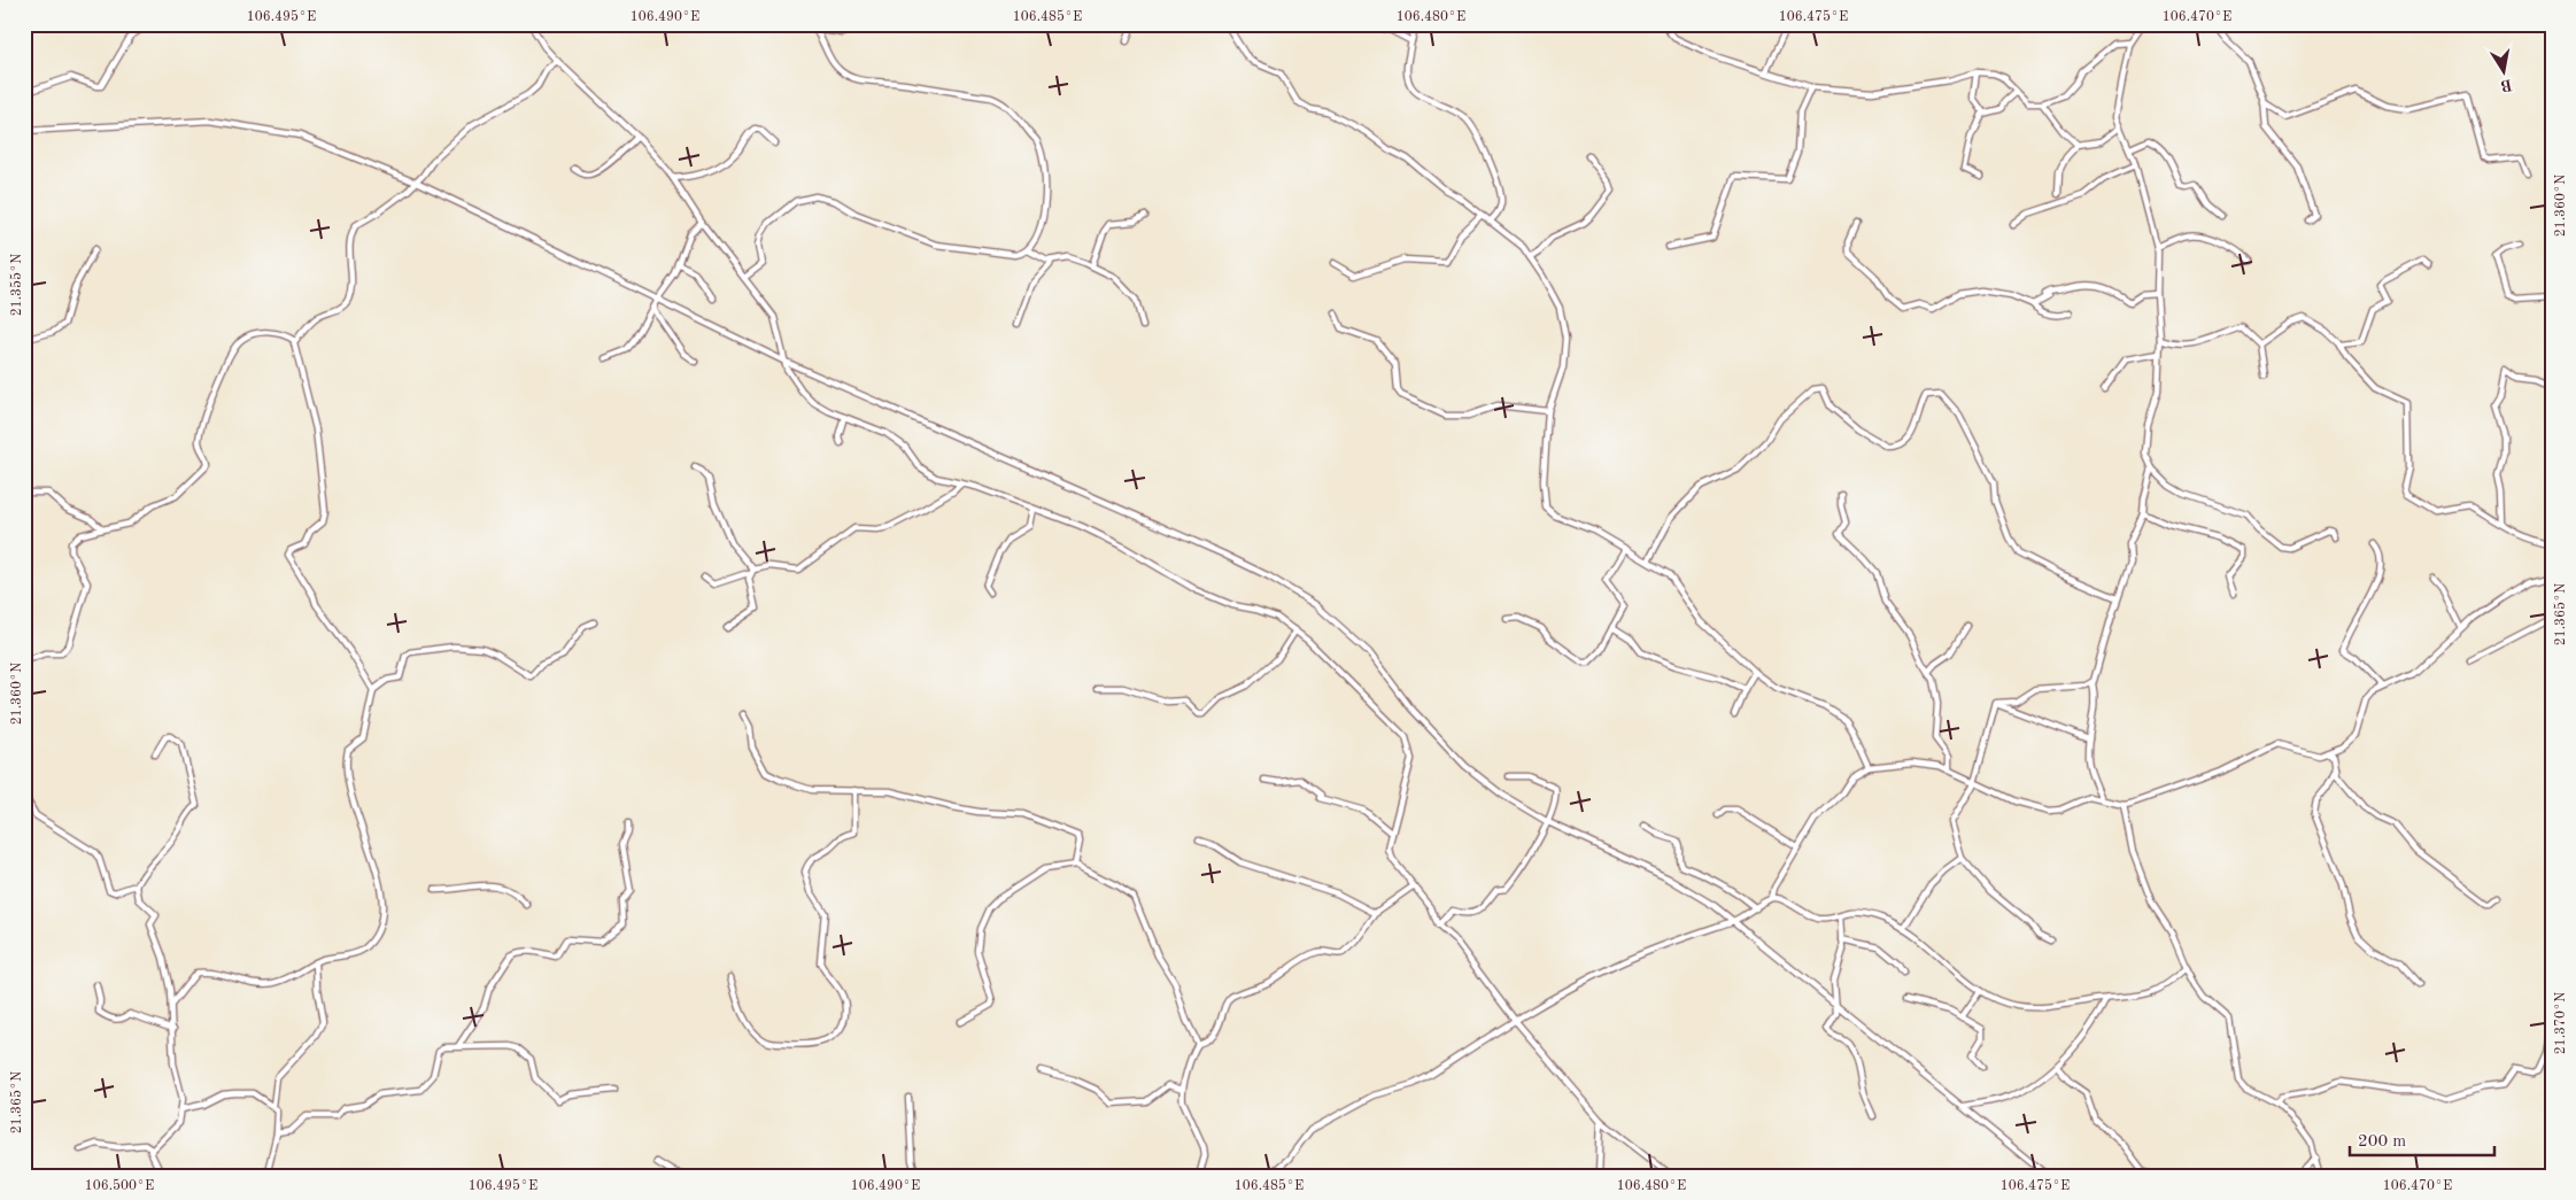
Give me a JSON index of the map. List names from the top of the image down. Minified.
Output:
{"scale_bar":"200 m","north":"bottom","coordinates":["106.495°E","106.490°E","106.485°E","106.480°E","106.475°E","106.470°E","21.360°N","21.355°N","21.365°N","21.370°N","106.500°E"]}
